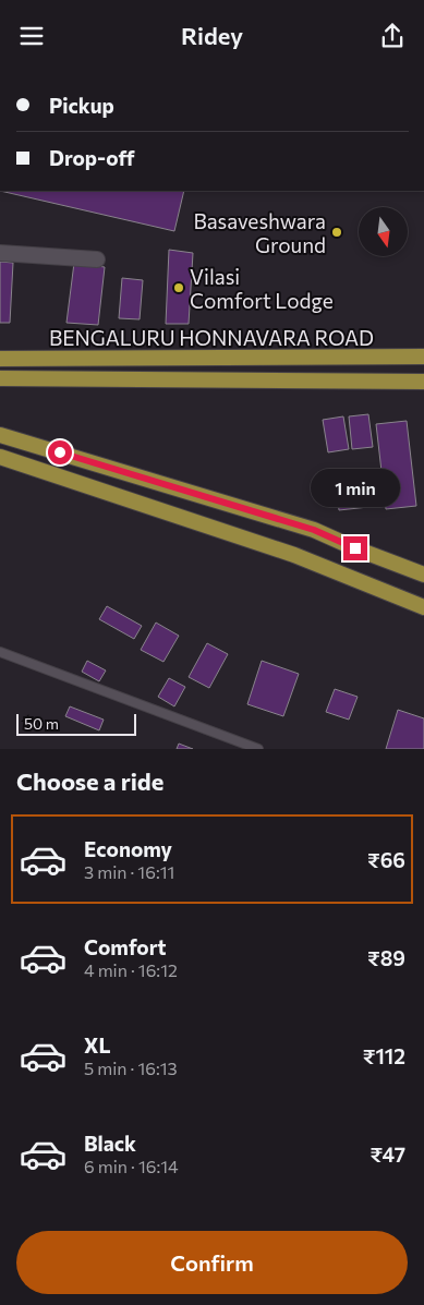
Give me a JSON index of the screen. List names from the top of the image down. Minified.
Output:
{"streets":{"main road":["BENGALURU HONNAVARA ROAD"]},"places":["Basaveshwara Ground","Vilasi Comfort Lodge"],"scale_bar":"50 m","north":"bottom","page":{"header":"Ridey","banner":["Pickup","Drop-off"],"bubble":"1 min","scale":"50 m","heading":"Choose a ride","list":[{"name":"Economy","note":"3 min · 16:11","value":"₹66"},{"name":"Comfort","note":"4 min · 16:12","value":"₹89"},{"name":"XL","note":"5 min · 16:13","value":"₹112"},{"name":"Black","note":"6 min · 16:14","value":"₹47"}],"buttons":"Confirm"}}
